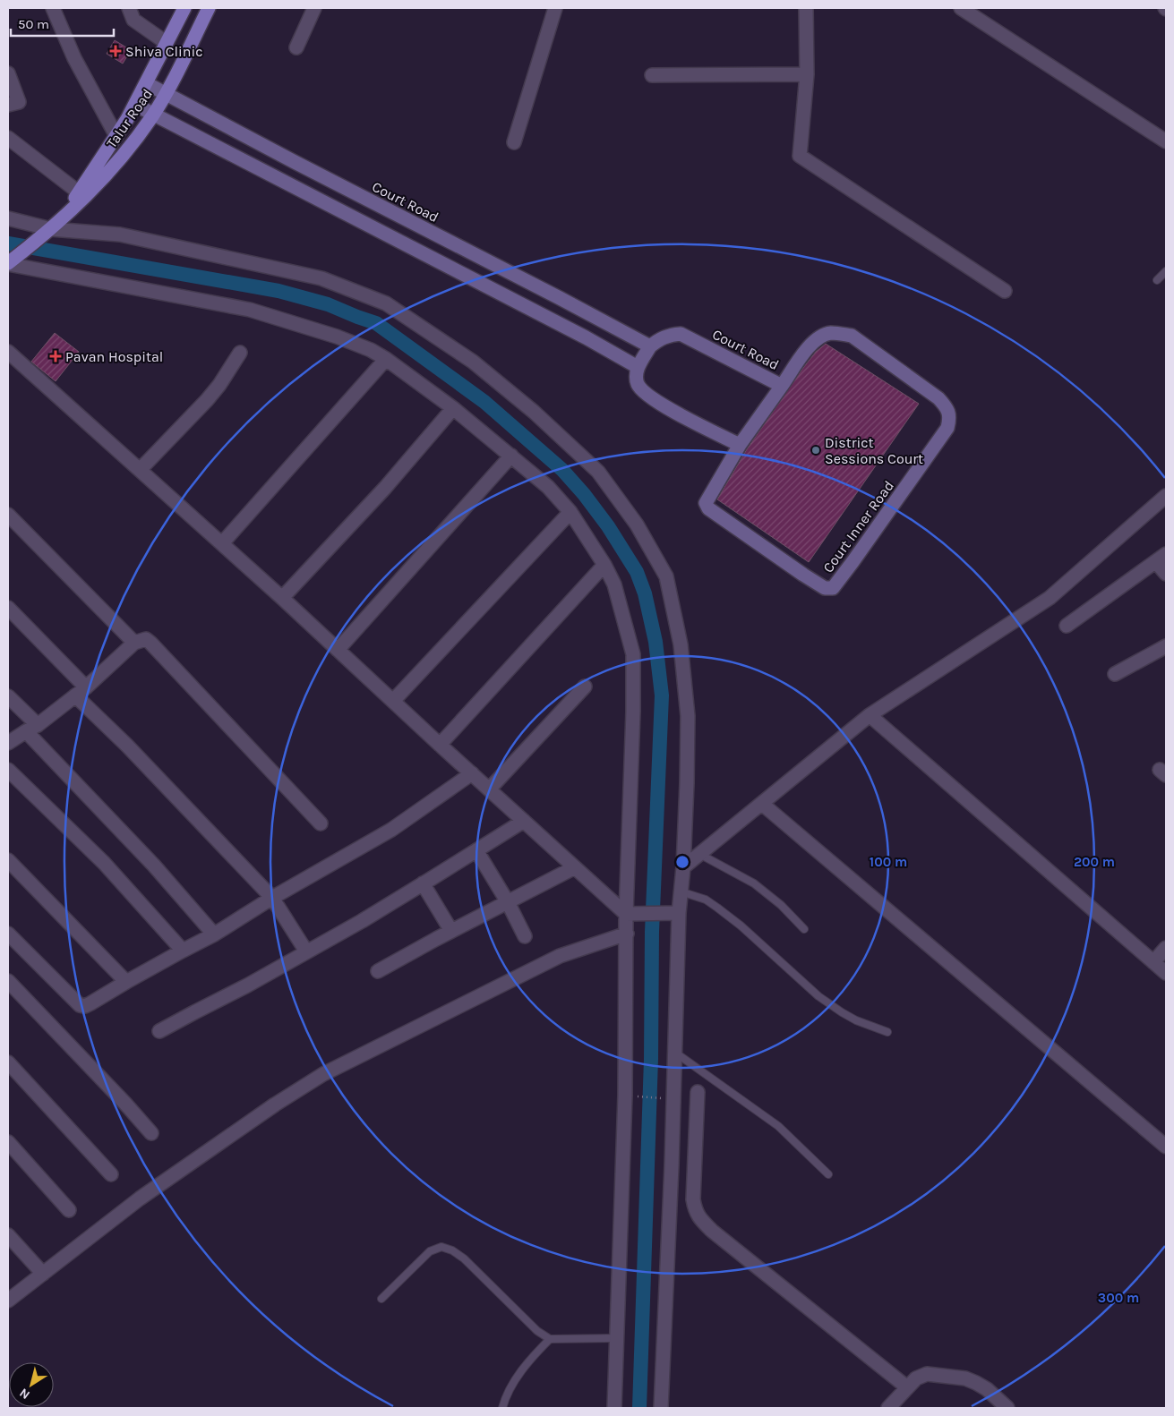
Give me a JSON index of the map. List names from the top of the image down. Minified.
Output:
{"streets":{"main road":["Talur Road"],"street":["Court Road","Court Inner Road"]},"crossings":[["Talur Road","Court Road"],["Court Road","Court Inner Road"]],"places":{"health":["Shiva Clinic","Pavan Hospital"],"other":["District Sessions Court"]},"scale_bar":"50 m","north":"bottom left","rings":["100 m","200 m","300 m"]}
